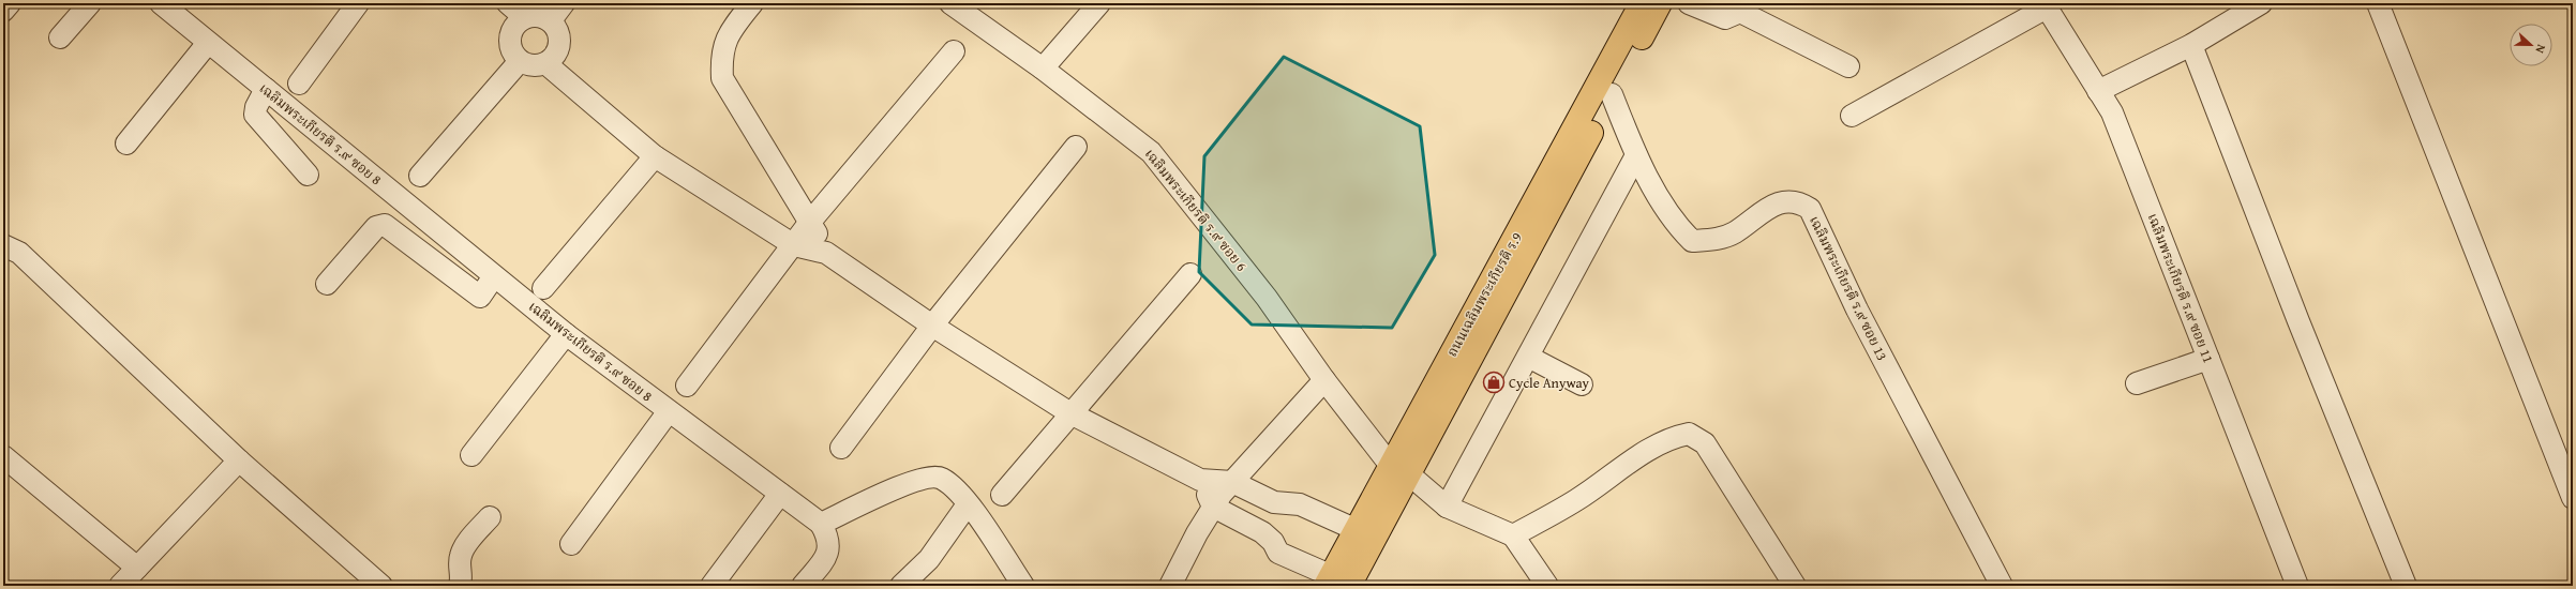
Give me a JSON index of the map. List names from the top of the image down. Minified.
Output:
{"streets":{"main road":["ถนนเฉลิมพระเกียรติ ร.9"],"street":["เฉลิมพระเกียรติ ร.๙ ซอย 8","เฉลิมพระเกียรติ ร.๙ ซอย 6","เฉลิมพระเกียรติ ร.๙ ซอย 13","เฉลิมพระเกียรติ ร.๙ ซอย 11"]},"crossings":[["เฉลิมพระเกียรติ ร.๙ ซอย 6","ถนนเฉลิมพระเกียรติ ร.9"],["เฉลิมพระเกียรติ ร.๙ ซอย 13","ถนนเฉลิมพระเกียรติ ร.9"]],"places":{"shop":["Cycle Anyway"]},"north":"right"}
